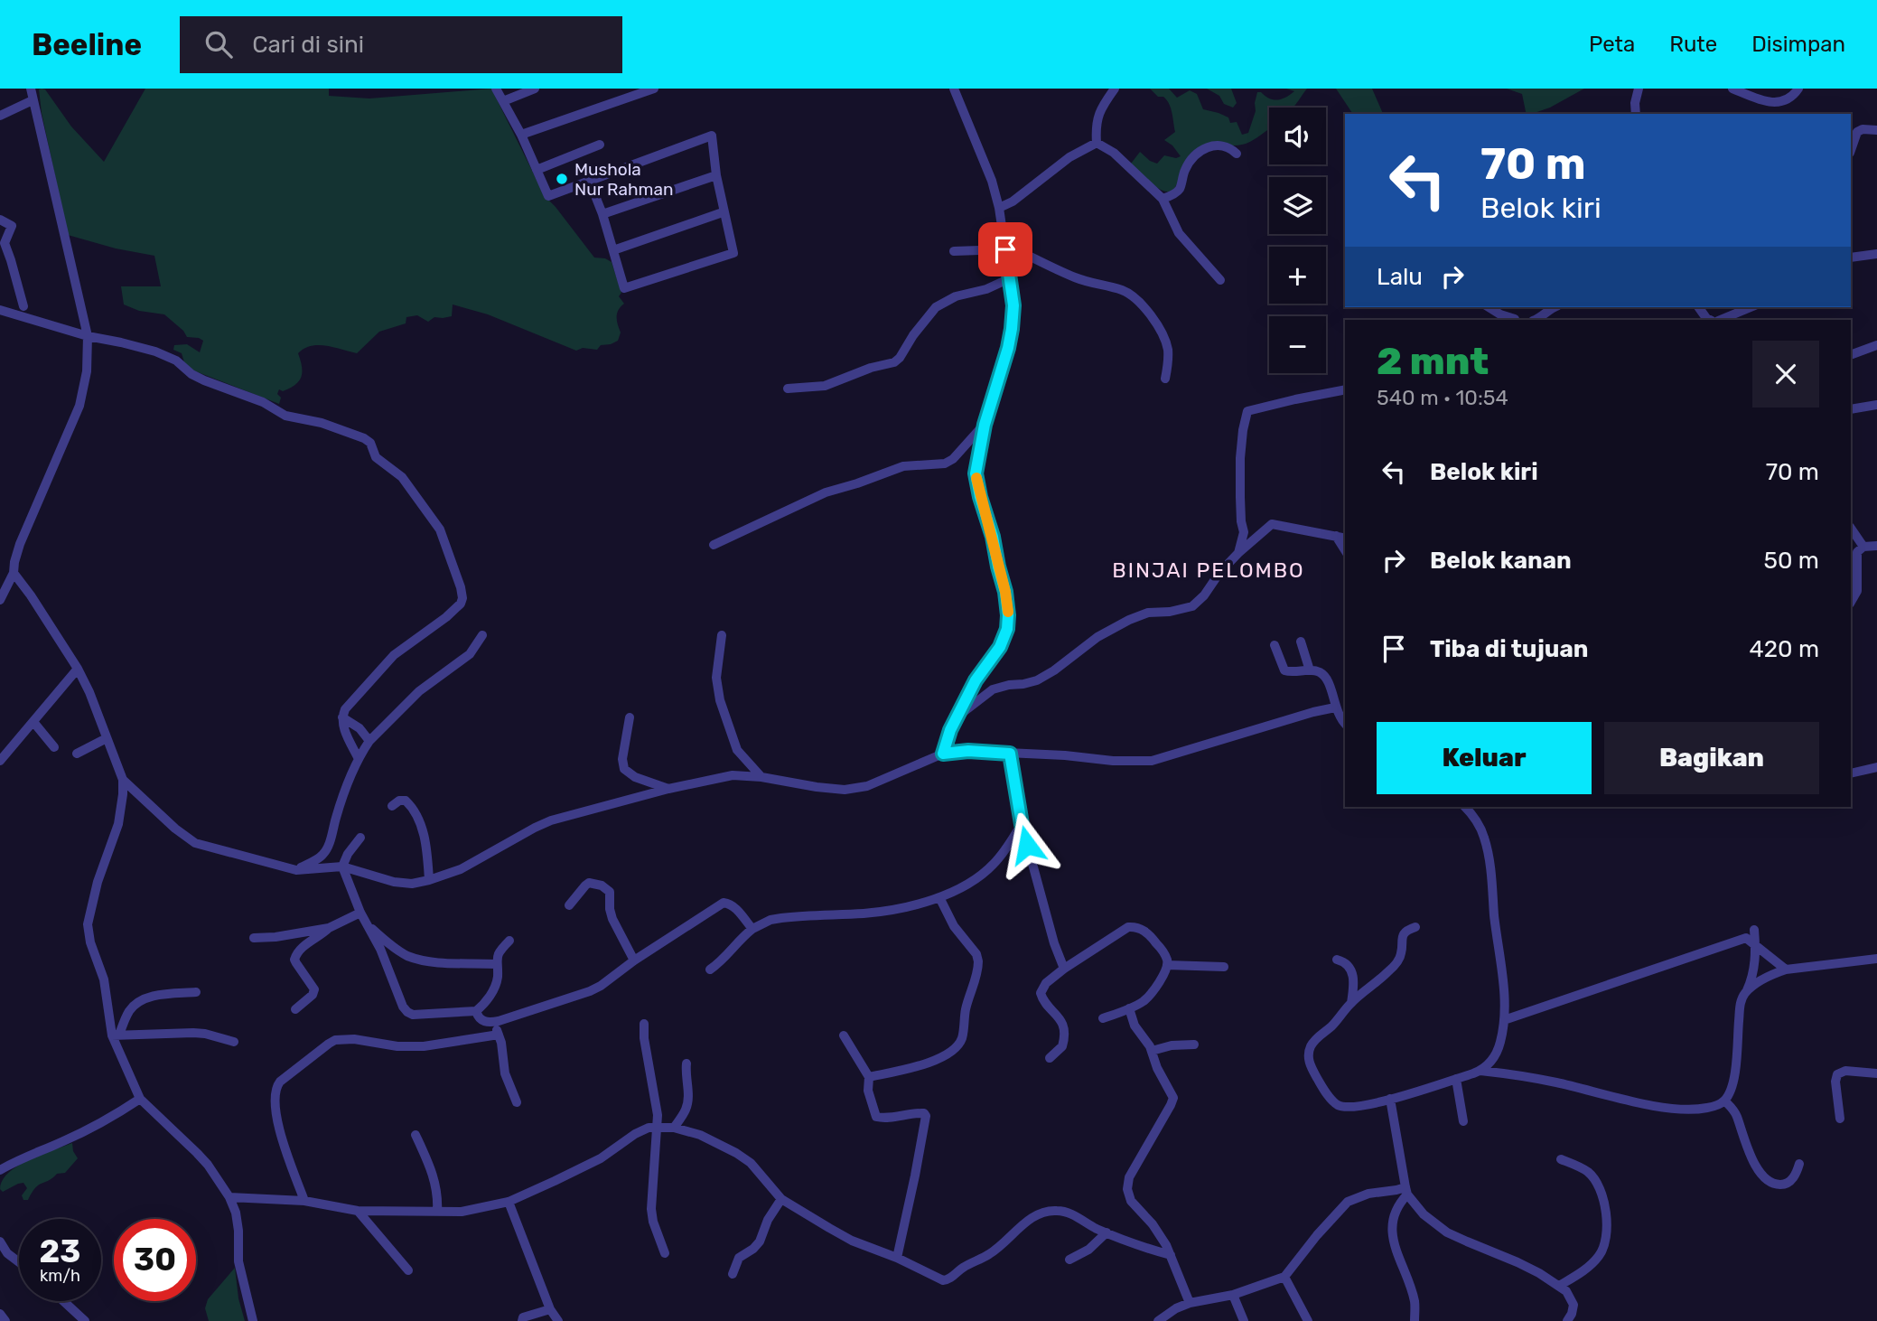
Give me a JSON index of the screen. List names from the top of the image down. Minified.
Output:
{"districts":["BINJAI PELOMBO"],"places":["Mushola Nur Rahman"],"page":{"header":"Beeline","search":"Cari di sini","nav":["Peta","Rute","Disimpan"],"map_buttons":["+","−"],"turn":["70 m","Belok kiri"],"then":"Lalu","heading":["2 mnt","540 m · 10:54"],"list":[{"name":"Belok kiri","value":"70 m"},{"name":"Belok kanan","value":"50 m"},{"name":"Tiba di tujuan","value":"420 m"}],"buttons":["Keluar","Bagikan"],"speed":"23 km/h","limit":"30"}}
